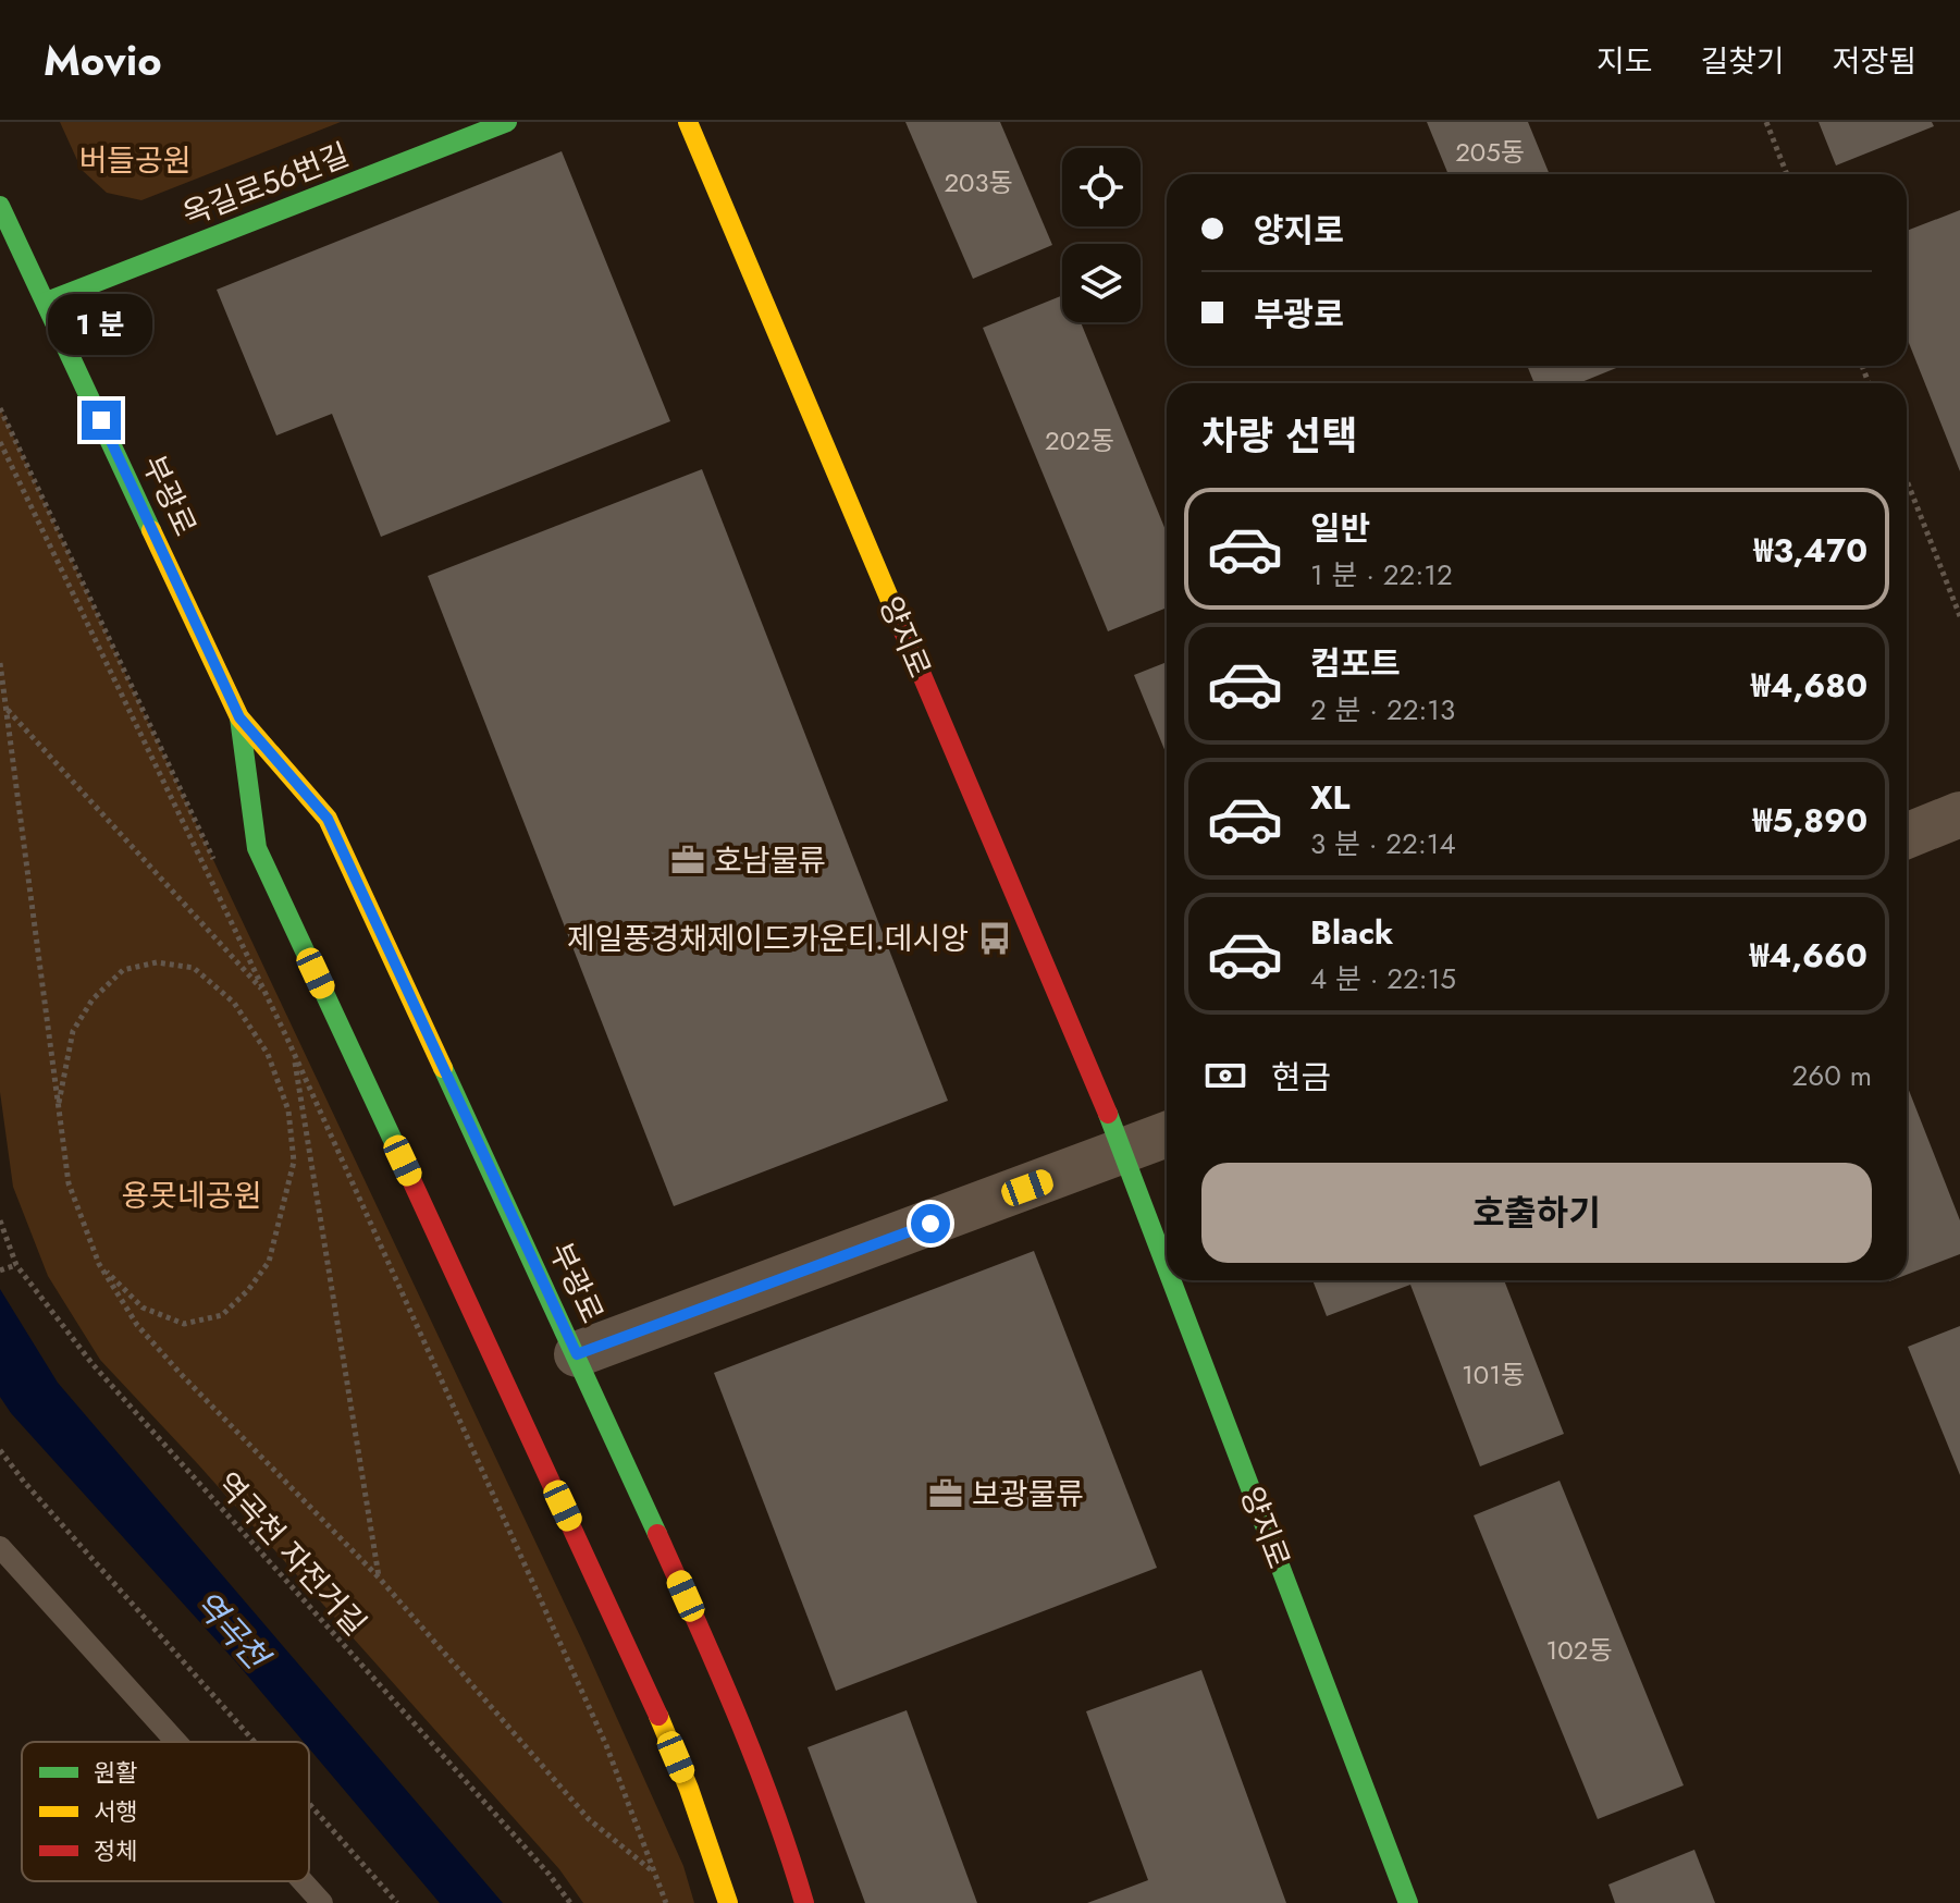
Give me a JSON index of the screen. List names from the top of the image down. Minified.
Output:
{"streets":{"main road":["옥길로56번길","부광로","양지로"],"path":["역곡천 자전거길"]},"crossings":[["옥길로56번길","부광로"]],"water":["역곡천"],"parks":["버들공원","용못네공원"],"places":{"office":["호남물류","보광물류"],"bus stop":["제일풍경채제이드카운티.데시앙"]},"house_numbers":["205동","203동","202동","101동","102동"],"legend":["원활","서행","정체"],"page":{"header":"Movio","nav":["지도","길찾기","저장됨"],"banner":["양지로","부광로"],"bubble":"1 분","heading":"차량 선택","list":[{"name":"일반","note":"1 분 · 22:12","value":"₩3,470"},{"name":"컴포트","note":"2 분 · 22:13","value":"₩4,680"},{"name":"XL","note":"3 분 · 22:14","value":"₩5,890"},{"name":"Black","note":"4 분 · 22:15","value":"₩4,660"}],"pay":["현금","260 m"],"buttons":"호출하기"}}
